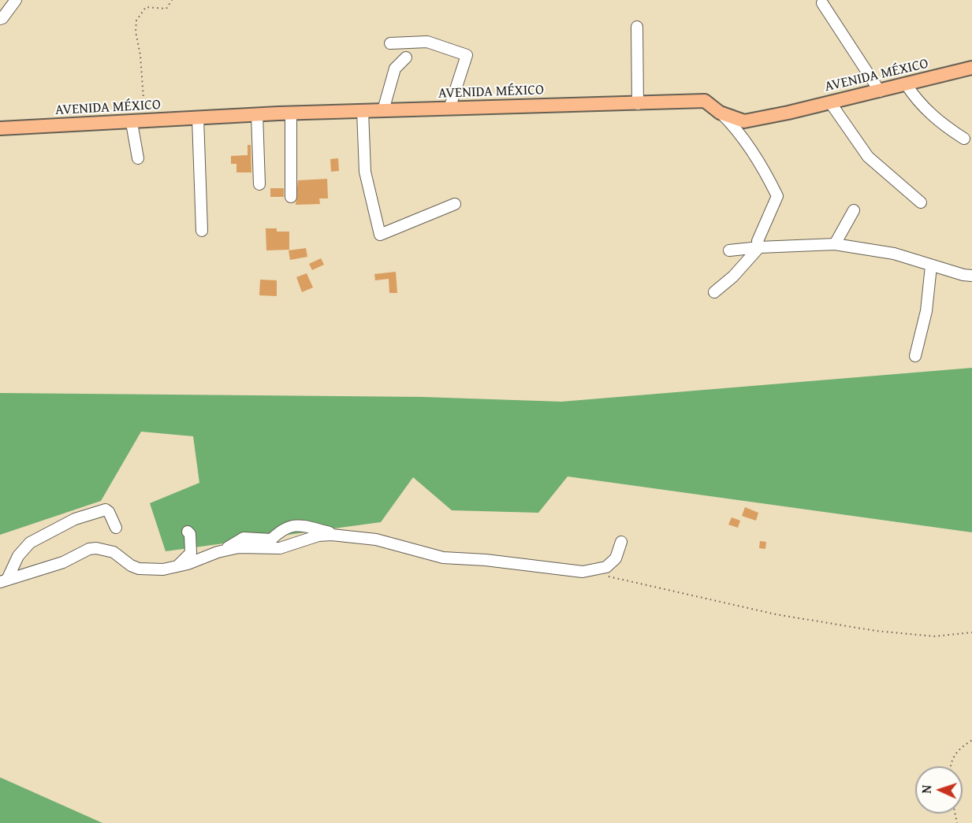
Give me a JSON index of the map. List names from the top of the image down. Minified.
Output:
{"streets":{"main road":["AVENIDA MÉXICO"]},"north":"left"}
